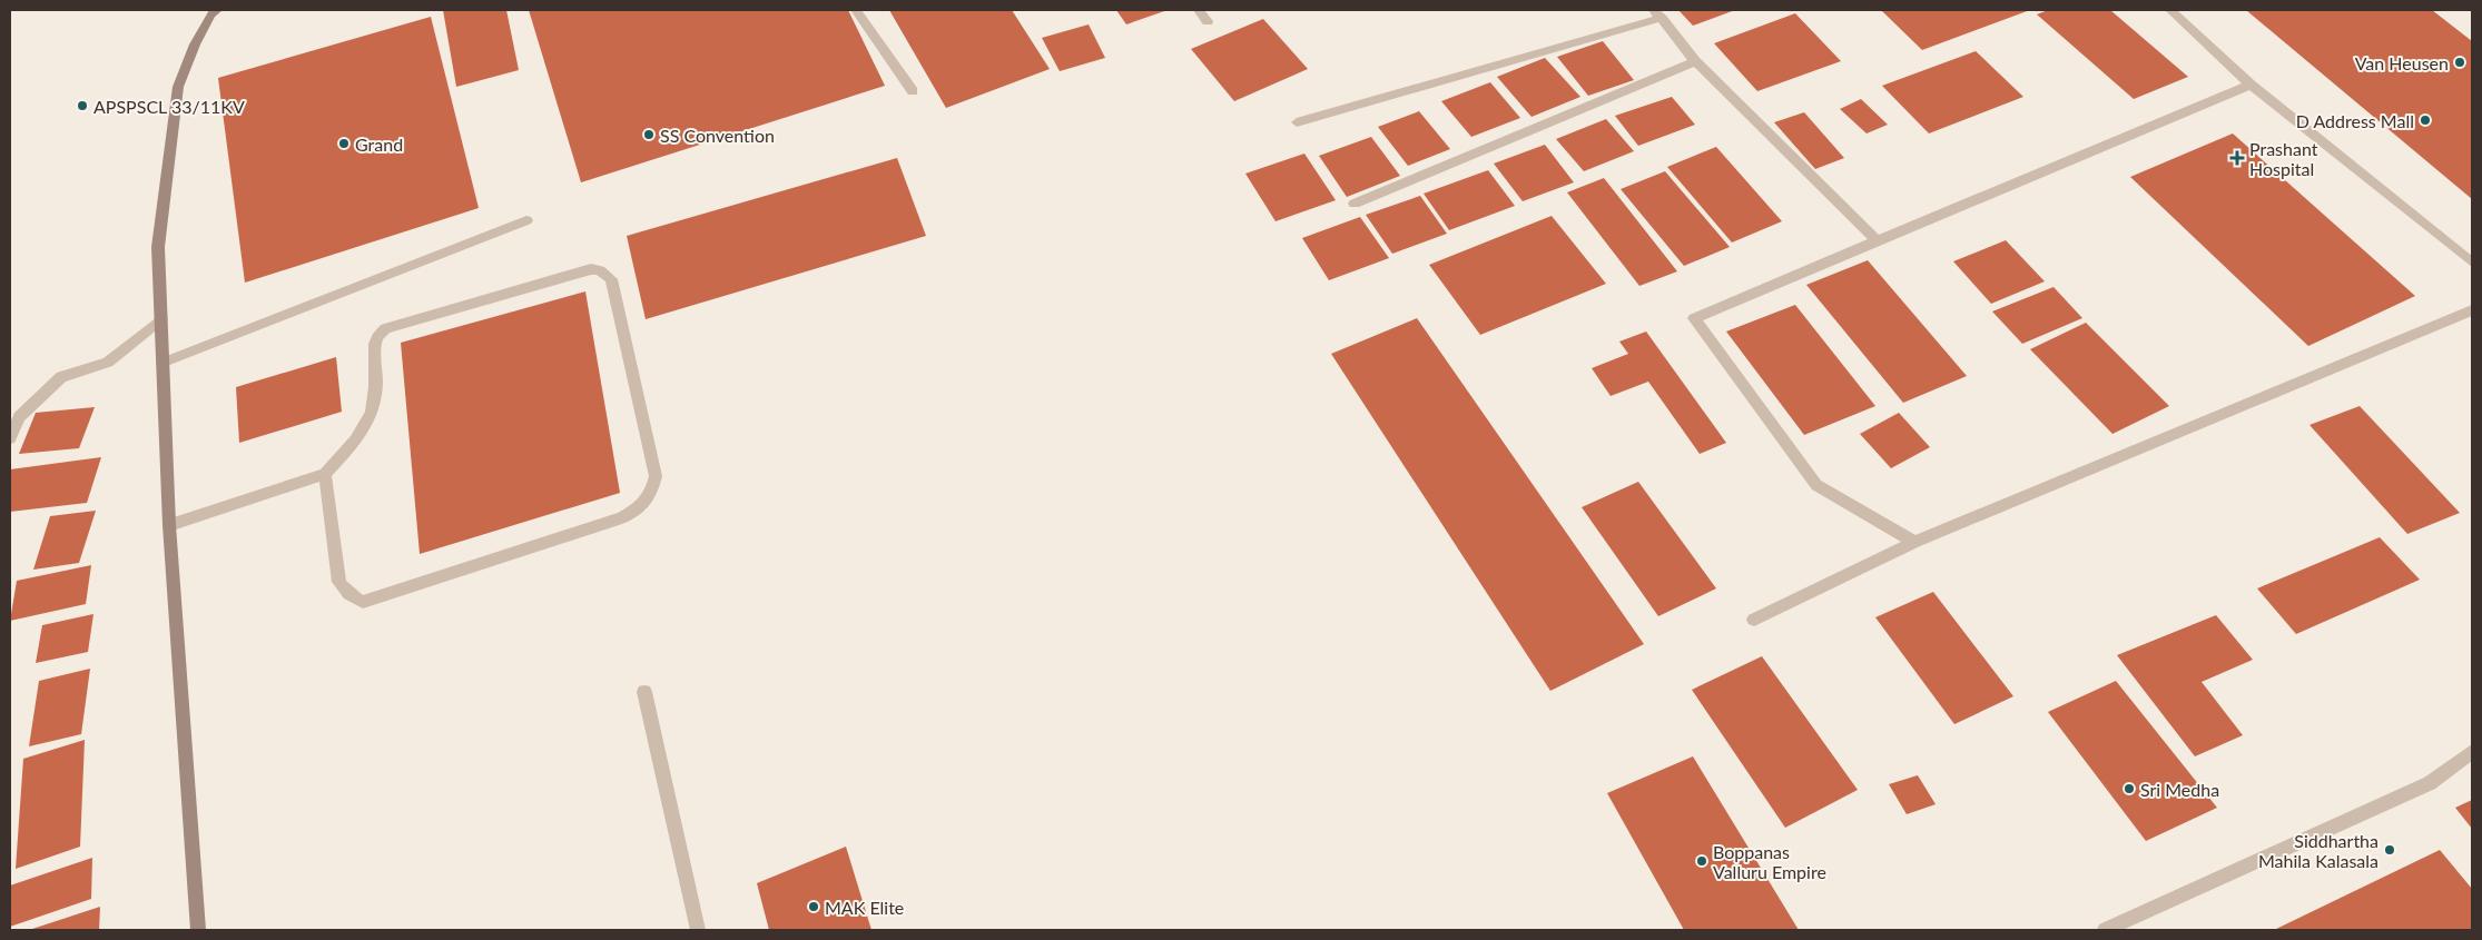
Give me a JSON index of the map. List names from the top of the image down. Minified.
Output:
{"places":{"other":["Van Heusen","APSPSCL 33/11KV","D Address Mall","SS Convention","Grand","Sri Medha","Siddhartha Mahila Kalasala","Boppanas Valluru Empire","MAK Elite"],"health":["Prashant Hospital"]}}
